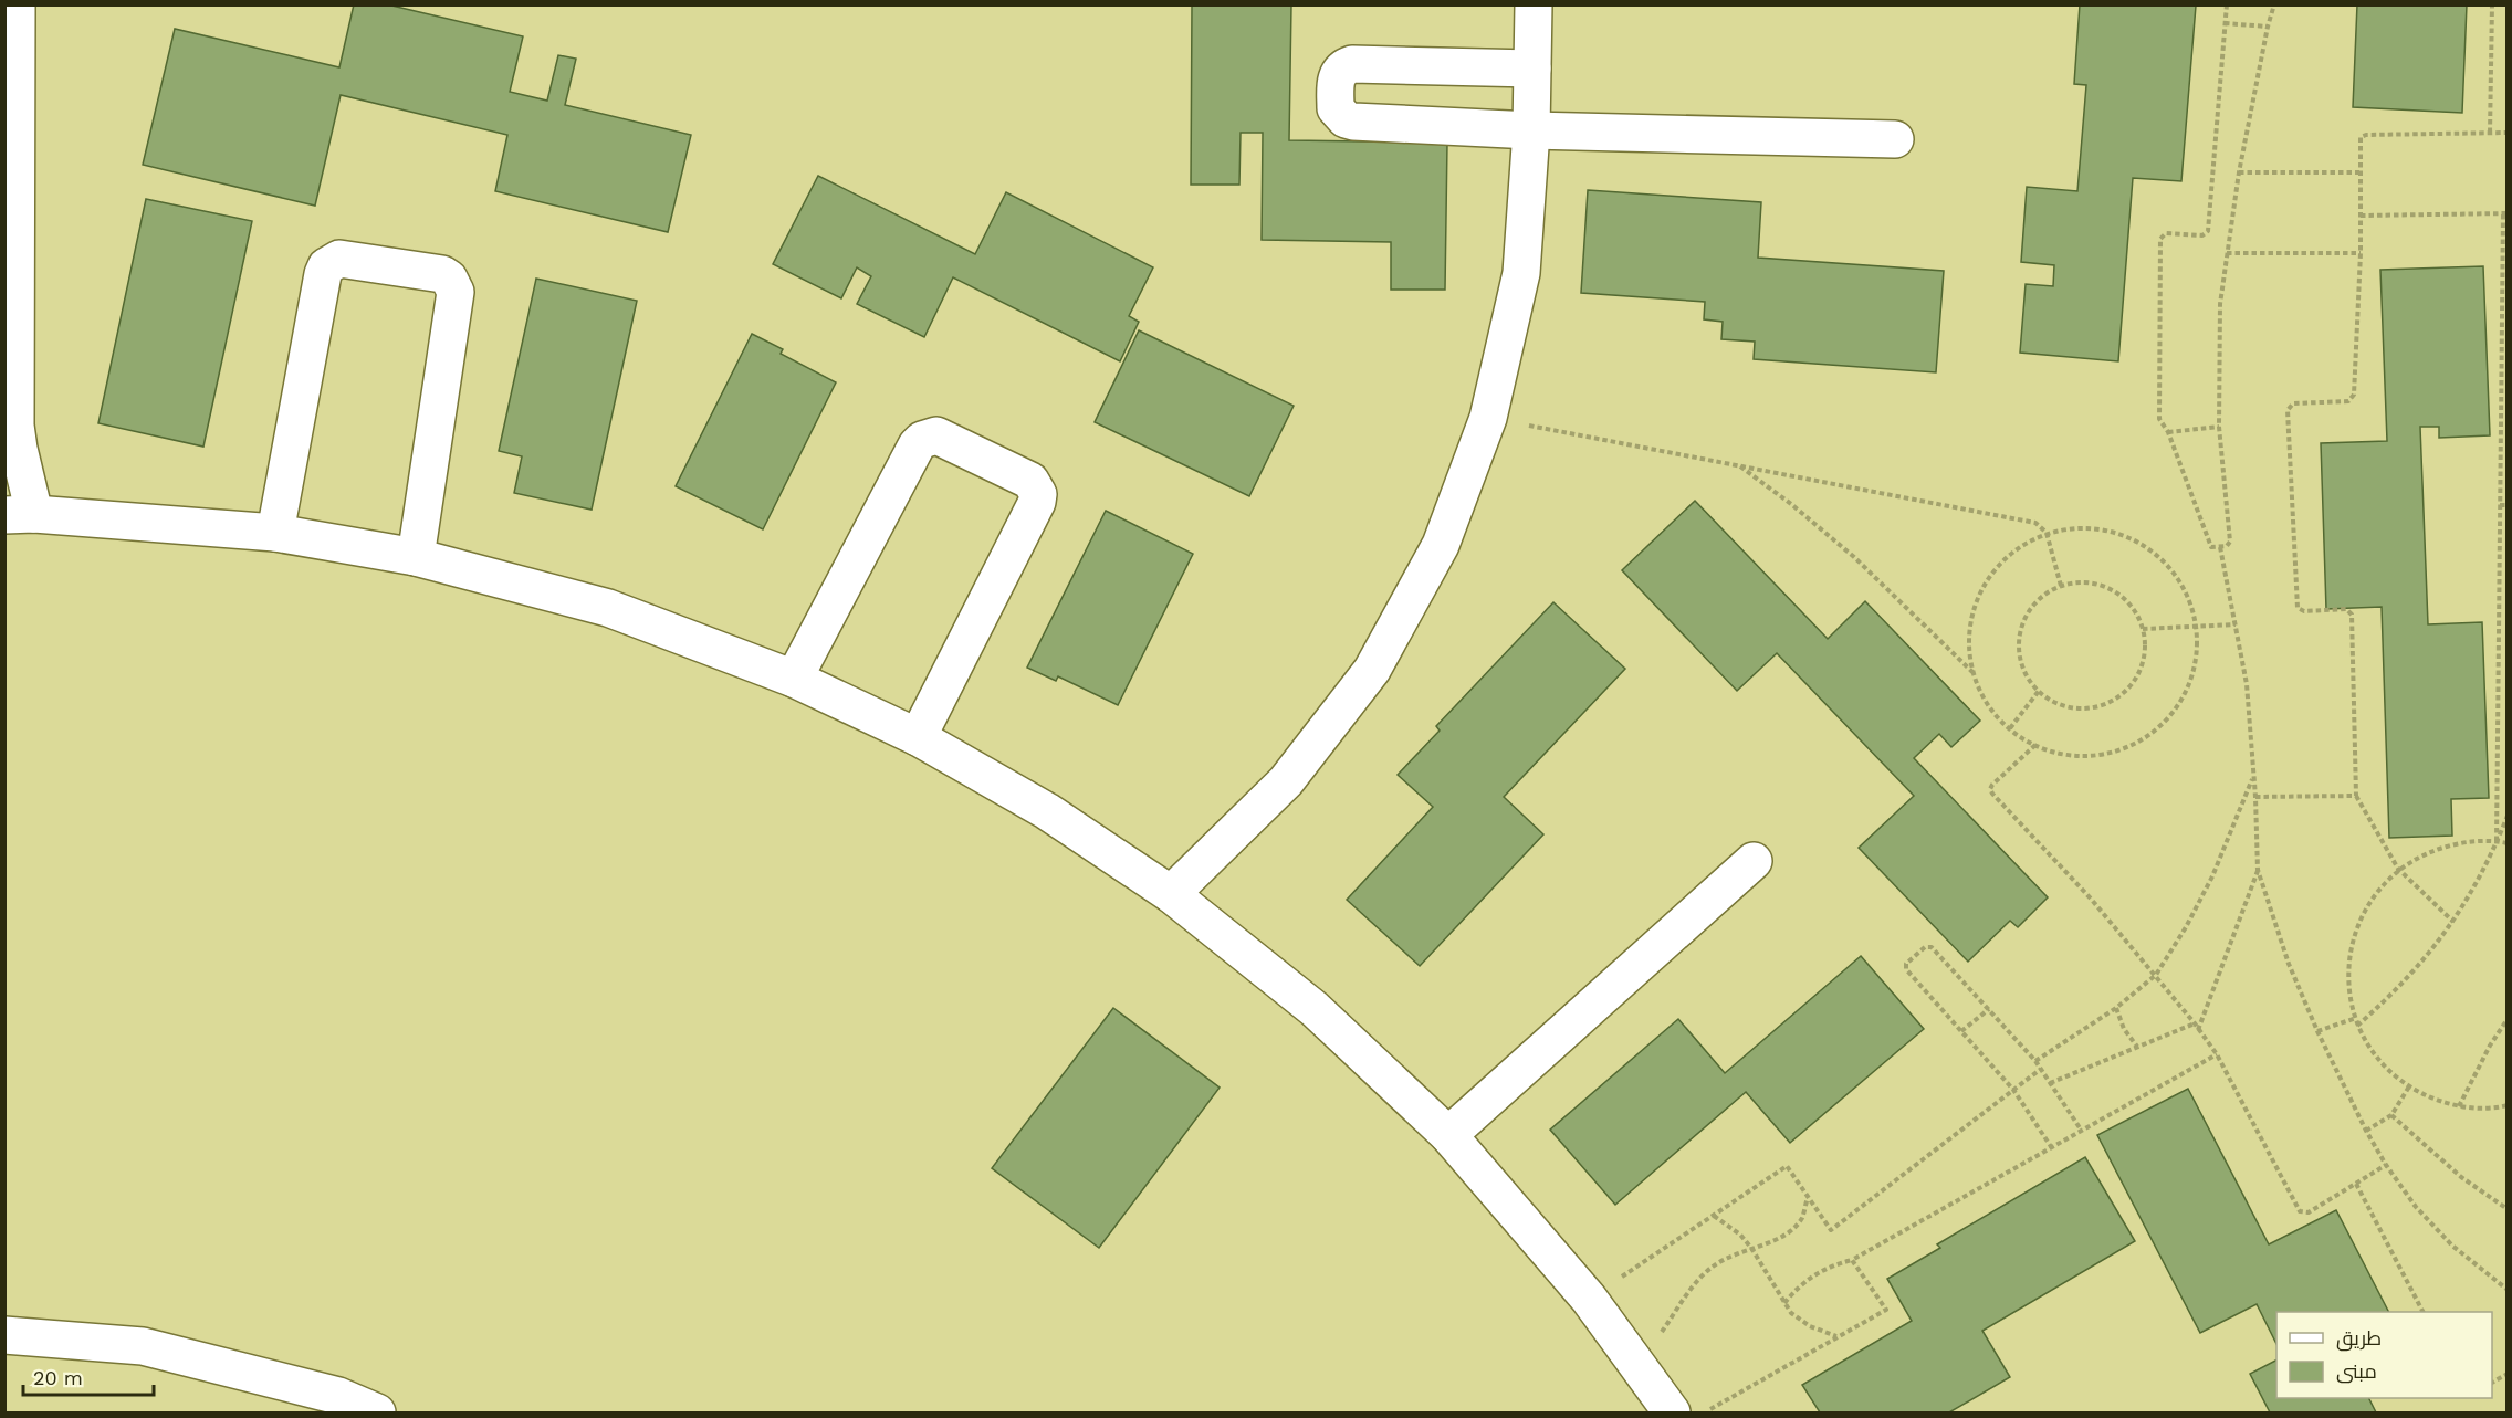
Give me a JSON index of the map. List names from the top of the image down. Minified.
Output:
{"legend":["طريق","مبنى"],"scale_bar":"20 m"}
